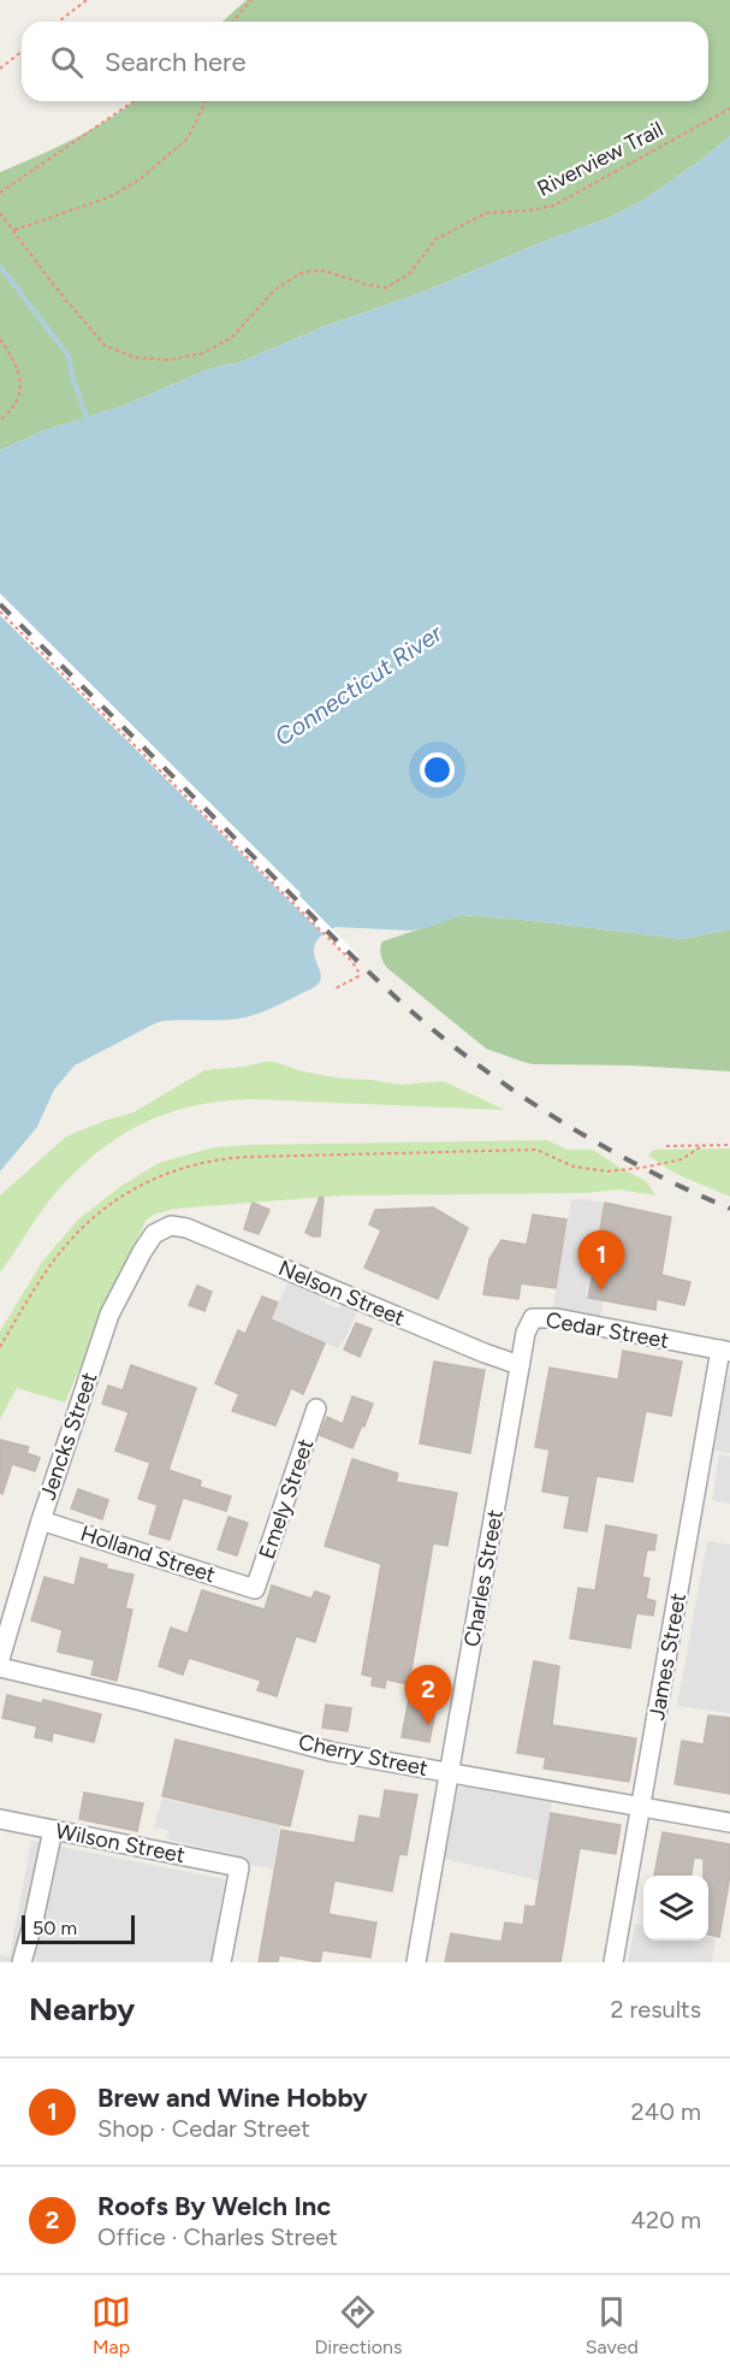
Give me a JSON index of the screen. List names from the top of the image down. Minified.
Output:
{"streets":{"street":["Nelson Street","Cedar Street","Jencks Street","Emely Street","Holland Street","Charles Street","James Street","Cherry Street","Wilson Street"],"path":["Riverview Trail"]},"crossings":[["Nelson Street","Cedar Street"],["Nelson Street","Jencks Street"],["Nelson Street","Charles Street"],["Cedar Street","Charles Street"],["Cedar Street","James Street"],["Jencks Street","Holland Street"],["Emely Street","Holland Street"],["Charles Street","Cherry Street"],["James Street","Cherry Street"]],"water":["Connecticut River"],"scale_bar":"50 m","page":{"search":"Search here","pins":["1","2"],"scale":"50 m","heading":["Nearby","2 results"],"list":[{"mark":"1","name":"Brew and Wine Hobby","note":"Shop · Cedar Street","value":"240 m"},{"mark":"2","name":"Roofs By Welch Inc","note":"Office · Charles Street","value":"420 m"}],"nav":["Map","Directions","Saved"]}}
